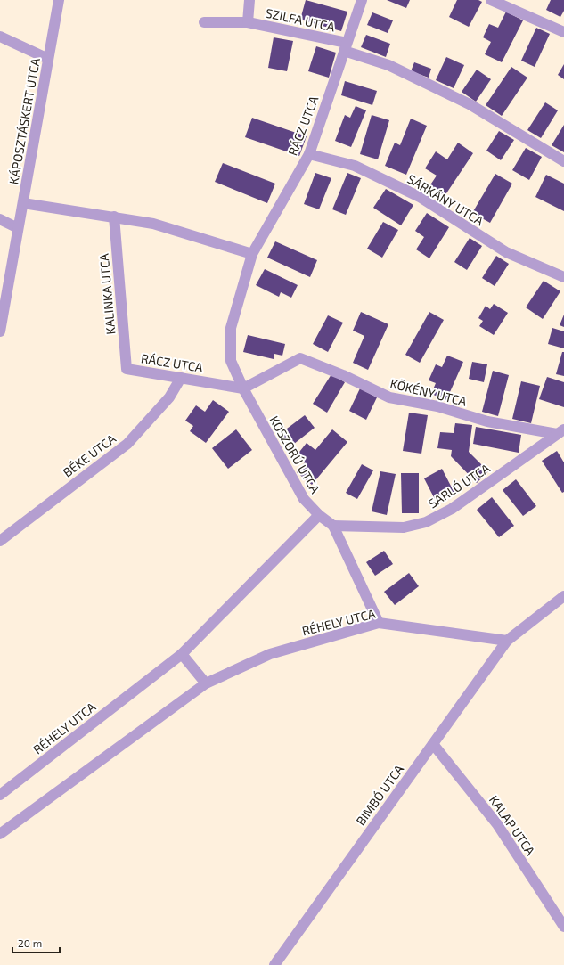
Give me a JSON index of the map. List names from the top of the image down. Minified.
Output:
{"streets":{"street":["SZILFA UTCA","KÁPOSZTÁSKERT UTCA","RÁCZ UTCA","SÁRKÁNY UTCA","KALINKA UTCA","KÖKÉNY UTCA","KOSZORÚ UTCA","BÉKE UTCA","SARLÓ UTCA","RÉHELY UTCA","BIMBÓ UTCA","KALAP UTCA"]},"crossings":[["SZILFA UTCA","RÁCZ UTCA"],["RÁCZ UTCA","SÁRKÁNY UTCA"],["RÁCZ UTCA","KALINKA UTCA"],["RÁCZ UTCA","KÖKÉNY UTCA"],["RÁCZ UTCA","KOSZORÚ UTCA"],["RÁCZ UTCA","BÉKE UTCA"],["KÖKÉNY UTCA","KOSZORÚ UTCA"],["KÖKÉNY UTCA","SARLÓ UTCA"],["KOSZORÚ UTCA","SARLÓ UTCA"],["RÉHELY UTCA","BIMBÓ UTCA"],["BIMBÓ UTCA","KALAP UTCA"]],"scale_bar":"20 m"}
